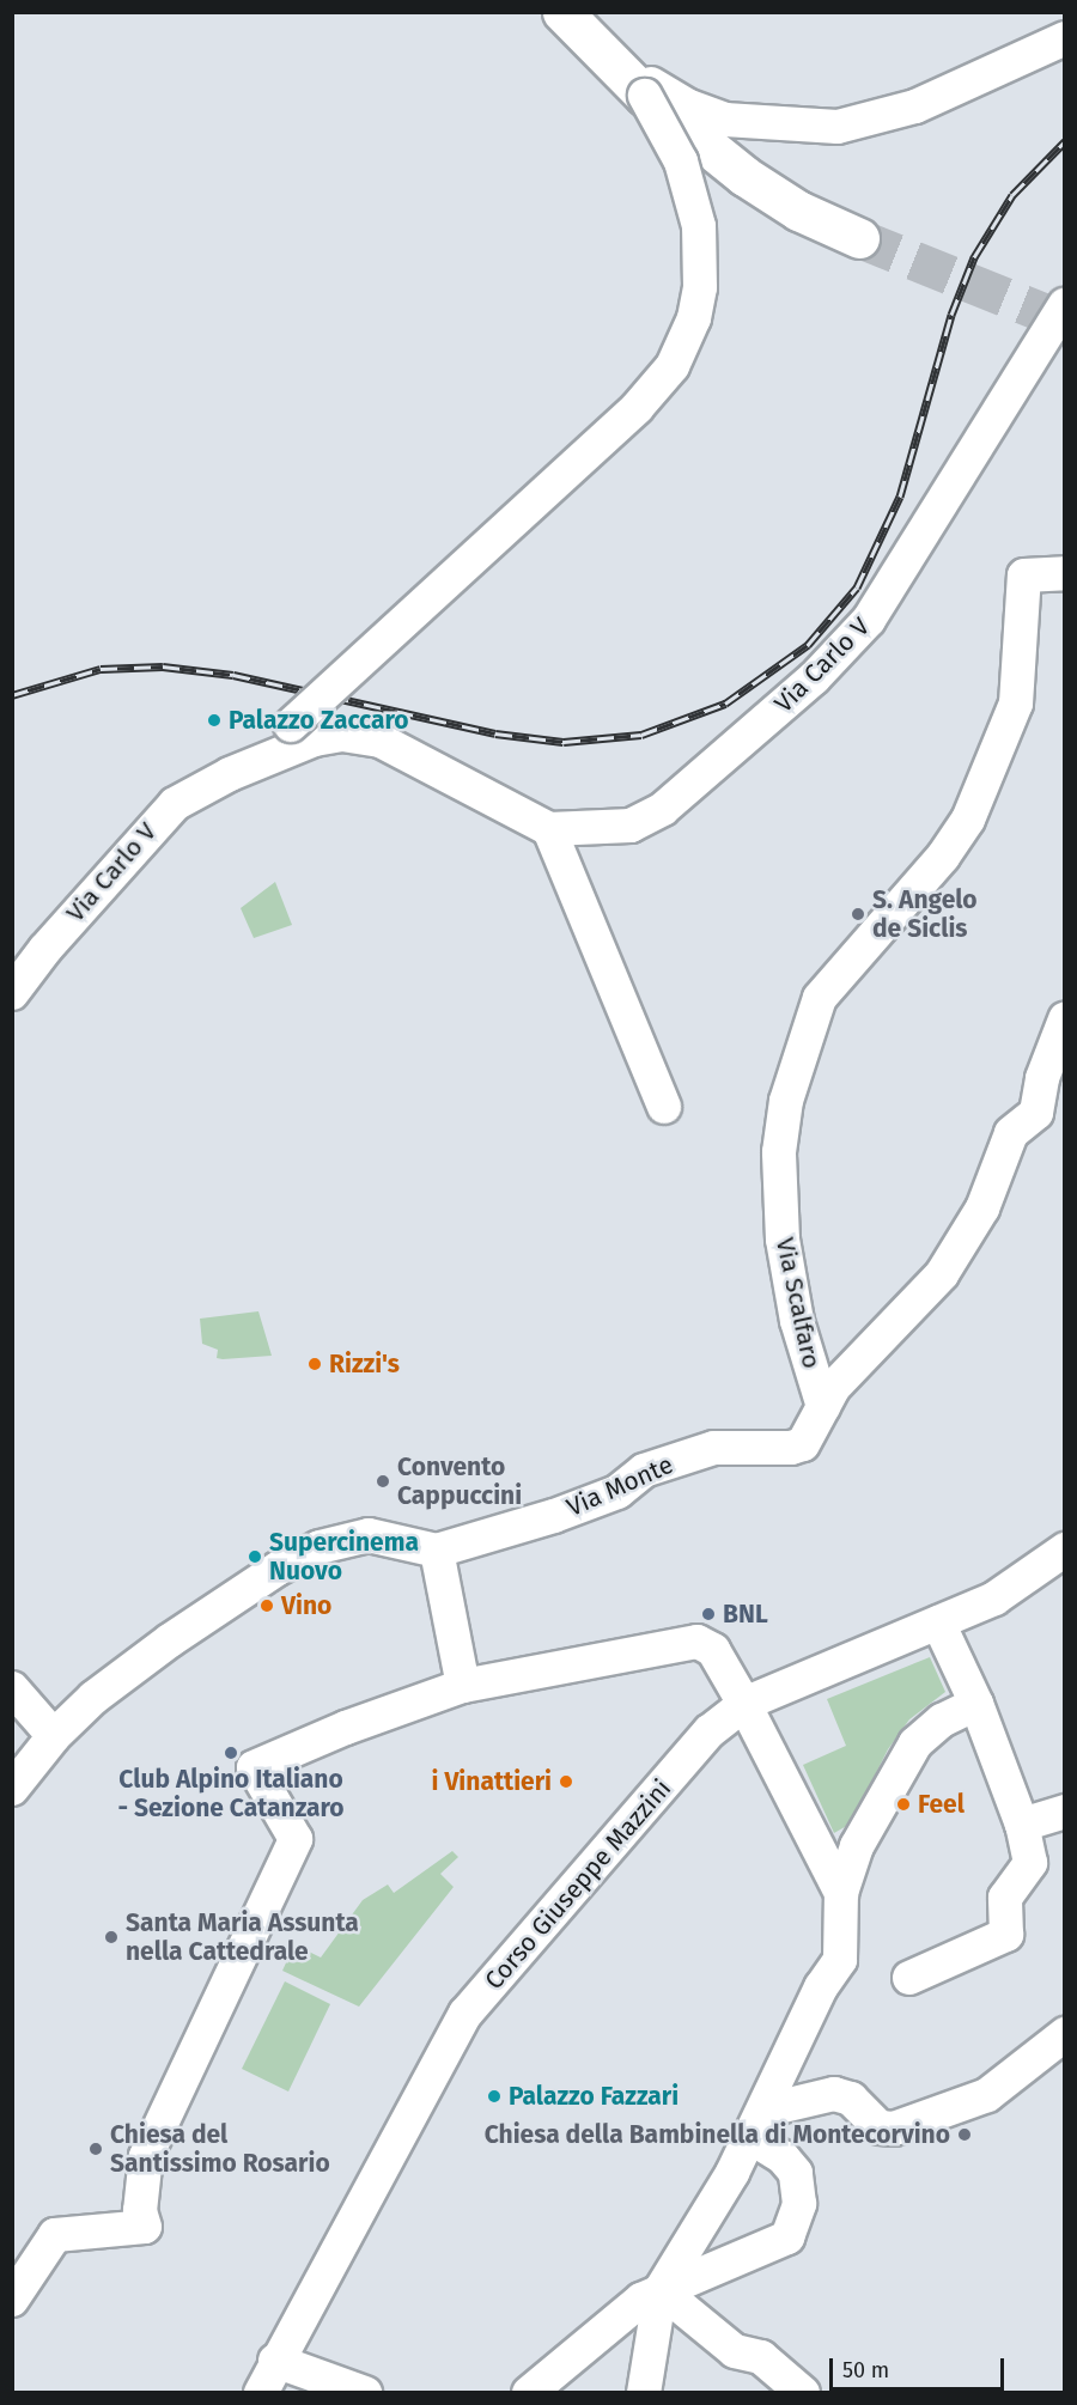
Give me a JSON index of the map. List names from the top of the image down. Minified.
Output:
{"streets":{"street":["Via Carlo V","Via Scalfaro","Via Monte","Corso Giuseppe Mazzini"]},"crossings":[["Via Scalfaro","Via Monte"]],"places":["Palazzo Zaccaro","S. Angelo de Siclis","Rizzi's","Convento Cappuccini","Supercinema Nuovo","Vino","BNL","Club Alpino Italiano - Sezione Catanzaro","i Vinattieri","Feel","Santa Maria Assunta nella Cattedrale","Palazzo Fazzari","Chiesa della Bambinella di Montecorvino","Chiesa del Santissimo Rosario"],"scale_bar":"50 m"}
